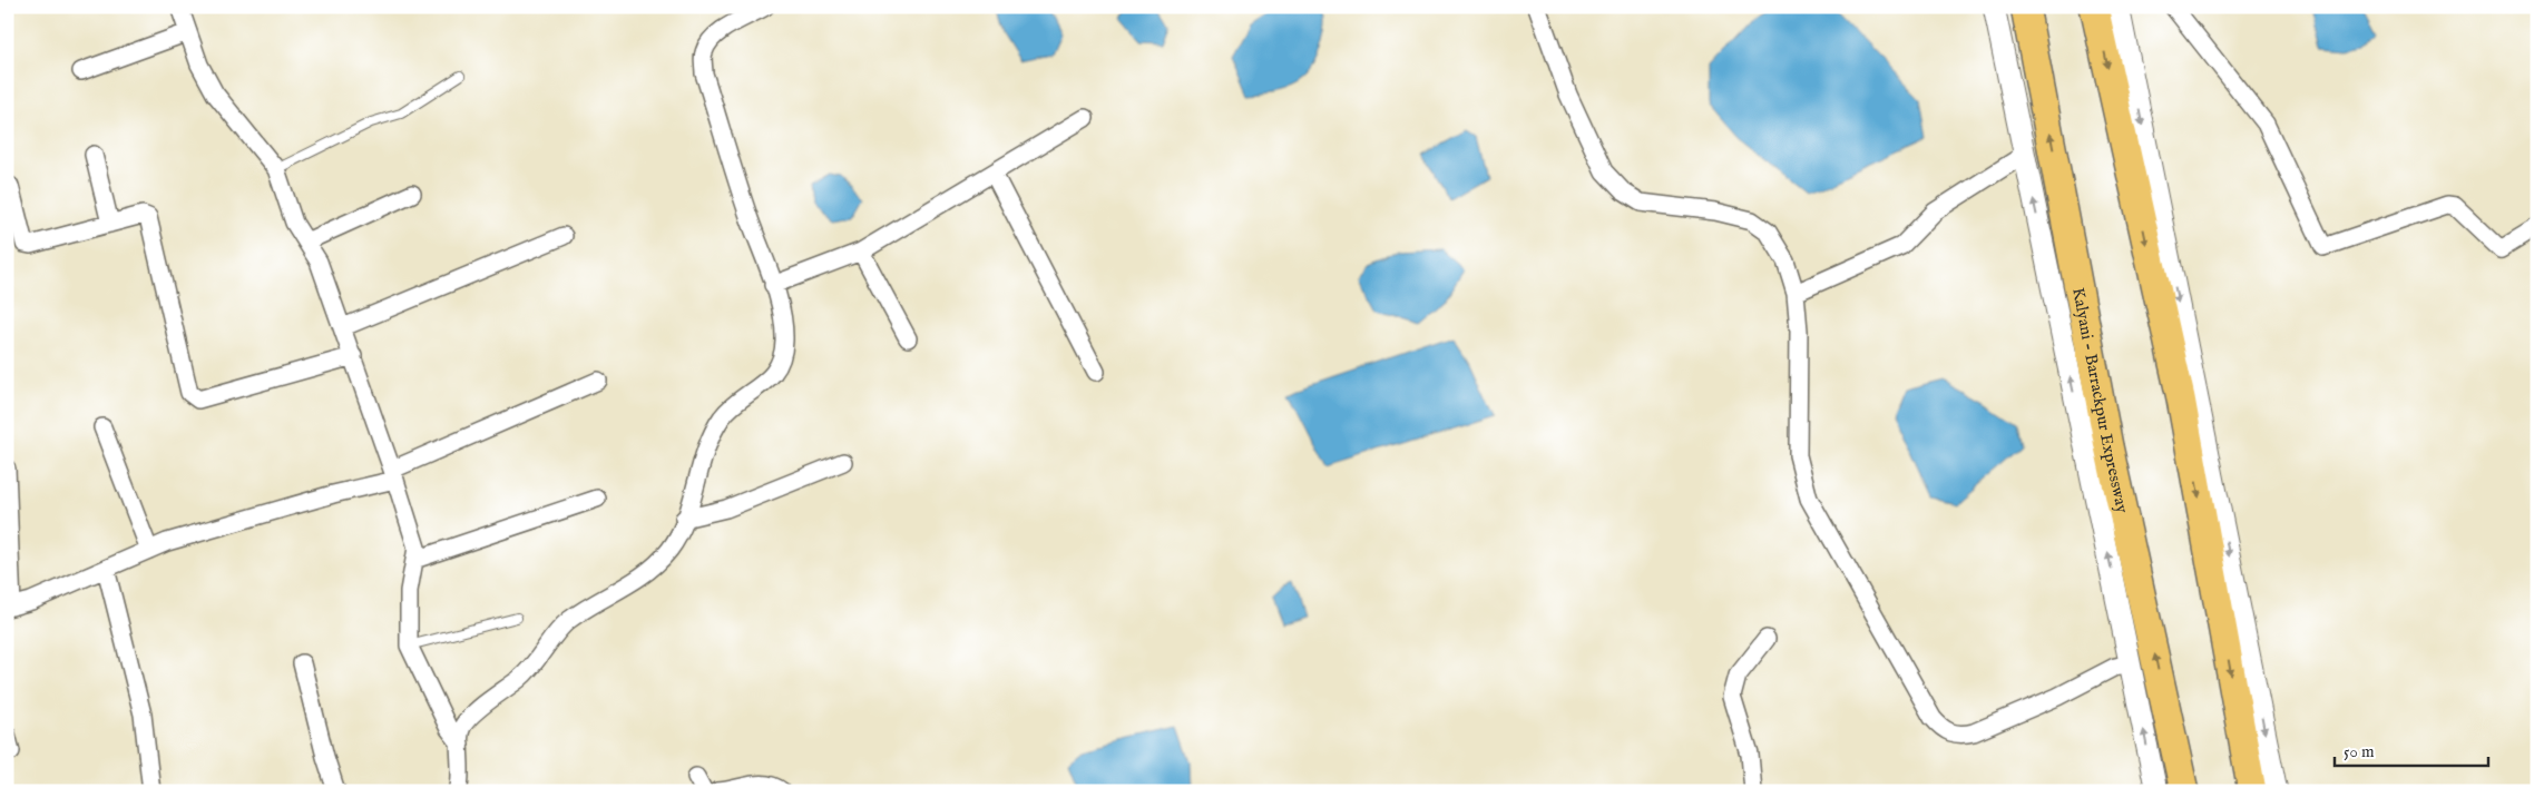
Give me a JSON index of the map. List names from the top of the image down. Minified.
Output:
{"streets":{"highway":["Kalyani - Barrackpur Expressway"]},"scale_bar":"50 m"}
